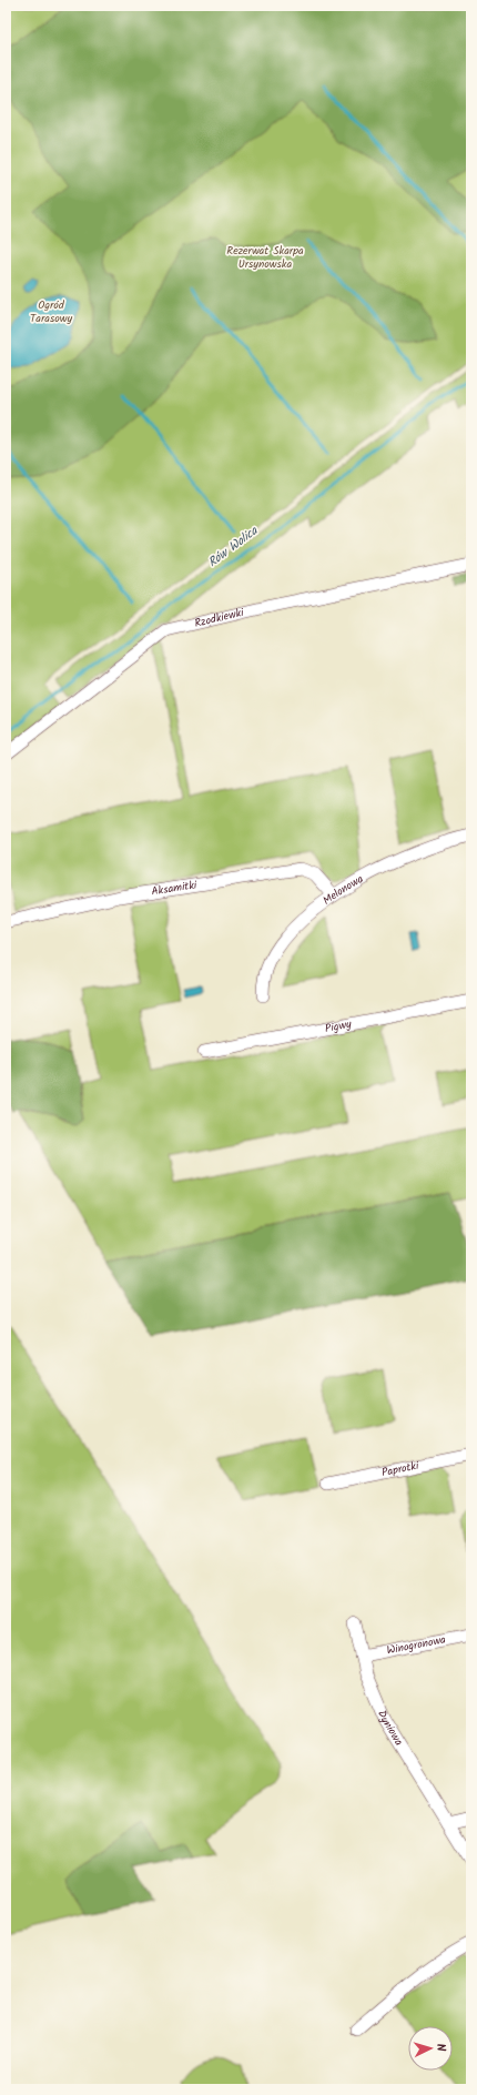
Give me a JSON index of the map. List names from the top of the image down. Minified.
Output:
{"streets":{"street":["Rzodkiewki","Aksamitki","Melonowa","Pigwy","Paprotki","Winogronowa","Dyniowa"]},"crossings":[["Aksamitki","Melonowa"],["Winogronowa","Dyniowa"]],"water":["Rów Wolica"],"parks":["Rezerwat Skarpa Ursynowska","Ogród Tarasowy"],"north":"right"}
